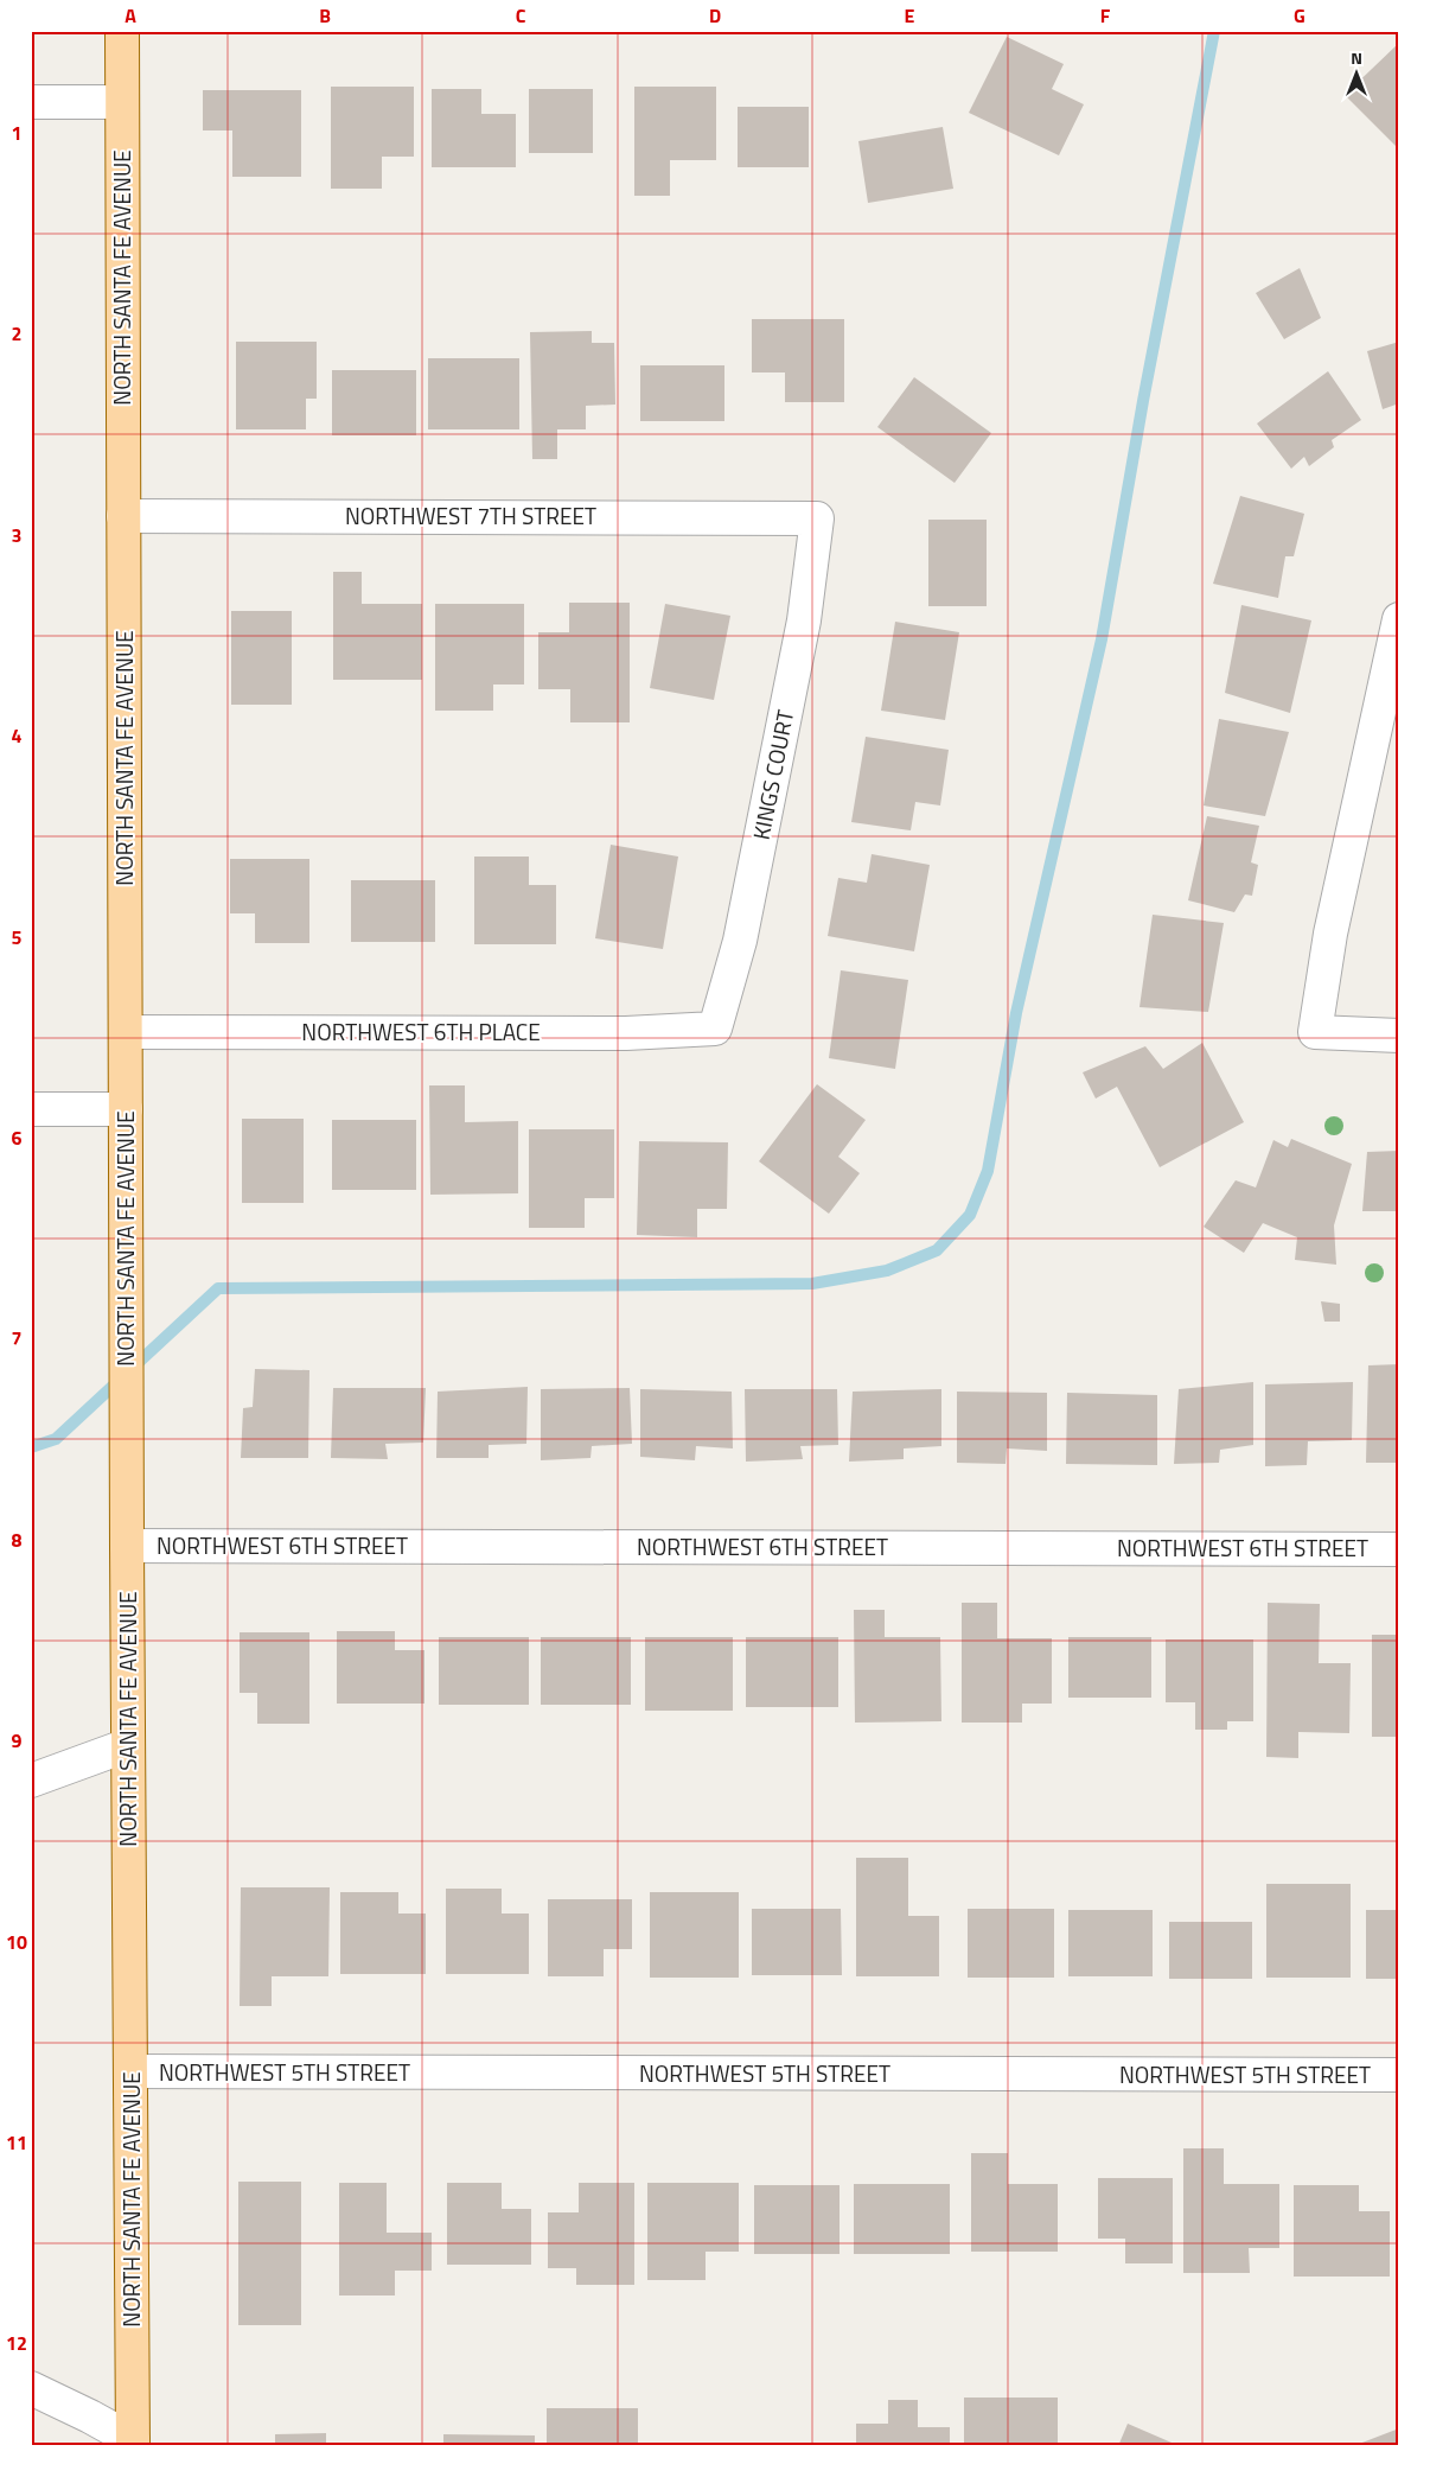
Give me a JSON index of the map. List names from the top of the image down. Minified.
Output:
{"streets":{"main road":["NORTH SANTA FE AVENUE"],"street":["NORTHWEST 7TH STREET","KINGS COURT","NORTHWEST 6TH PLACE","NORTHWEST 6TH STREET","NORTHWEST 5TH STREET"]},"crossings":[["NORTH SANTA FE AVENUE","NORTHWEST 7TH STREET"],["NORTH SANTA FE AVENUE","NORTHWEST 6TH PLACE"],["NORTH SANTA FE AVENUE","NORTHWEST 6TH STREET"],["NORTH SANTA FE AVENUE","NORTHWEST 5TH STREET"],["NORTHWEST 7TH STREET","KINGS COURT"],["KINGS COURT","NORTHWEST 6TH PLACE"]],"north":"top","grid":{"columns":["A","B","C","D","E","F","G"],"rows":["1","2","3","4","5","6","7","8","9","10","11","12"]}}
